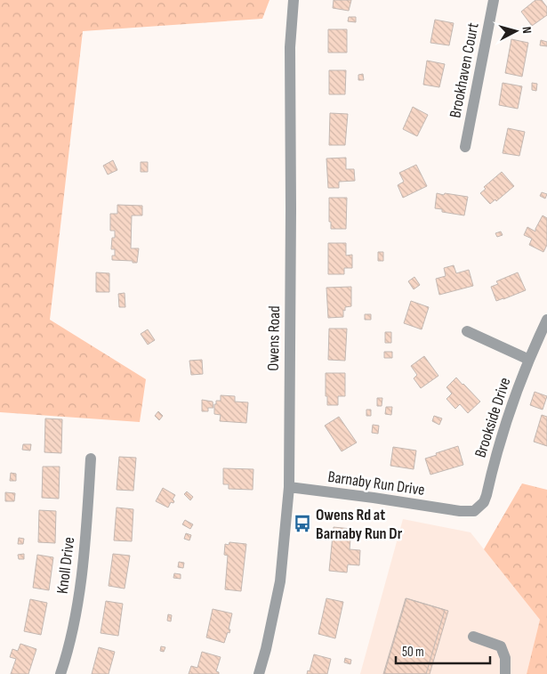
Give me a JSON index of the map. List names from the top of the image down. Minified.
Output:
{"streets":{"street":["Brookhaven Court","Owens Road","Brookside Drive","Barnaby Run Drive","Knoll Drive"]},"crossings":[["Owens Road","Barnaby Run Drive"],["Brookside Drive","Barnaby Run Drive"]],"places":{"bus stop":["Owens Rd at Barnaby Run Dr"]},"scale_bar":"50 m","north":"right"}
